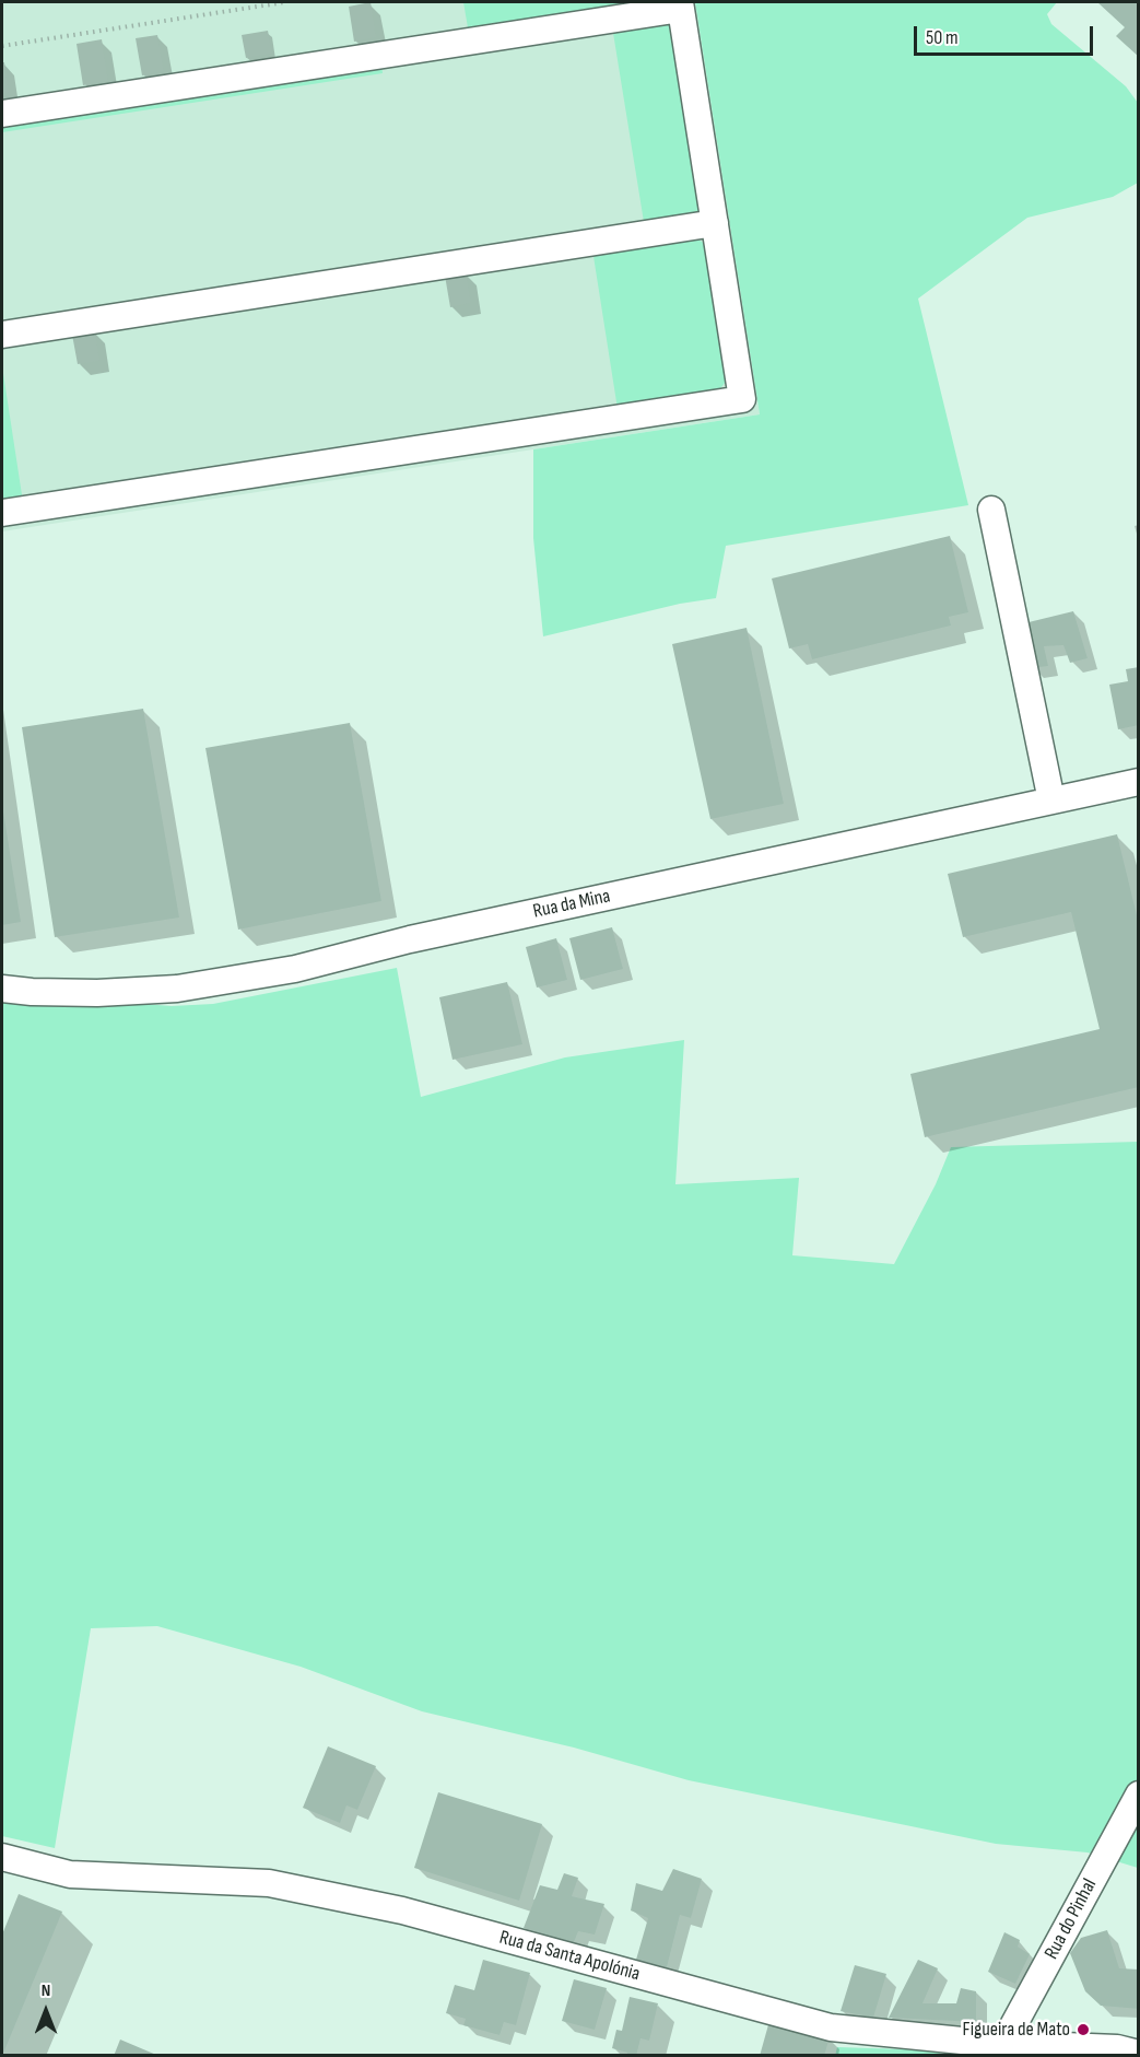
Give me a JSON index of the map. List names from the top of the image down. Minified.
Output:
{"streets":{"street":["Rua da Mina","Rua do Pinhal","Rua da Santa Apolónia"]},"crossings":[["Rua do Pinhal","Rua da Santa Apolónia"]],"places":["Figueira de Mato"],"scale_bar":"50 m","north":"top"}
